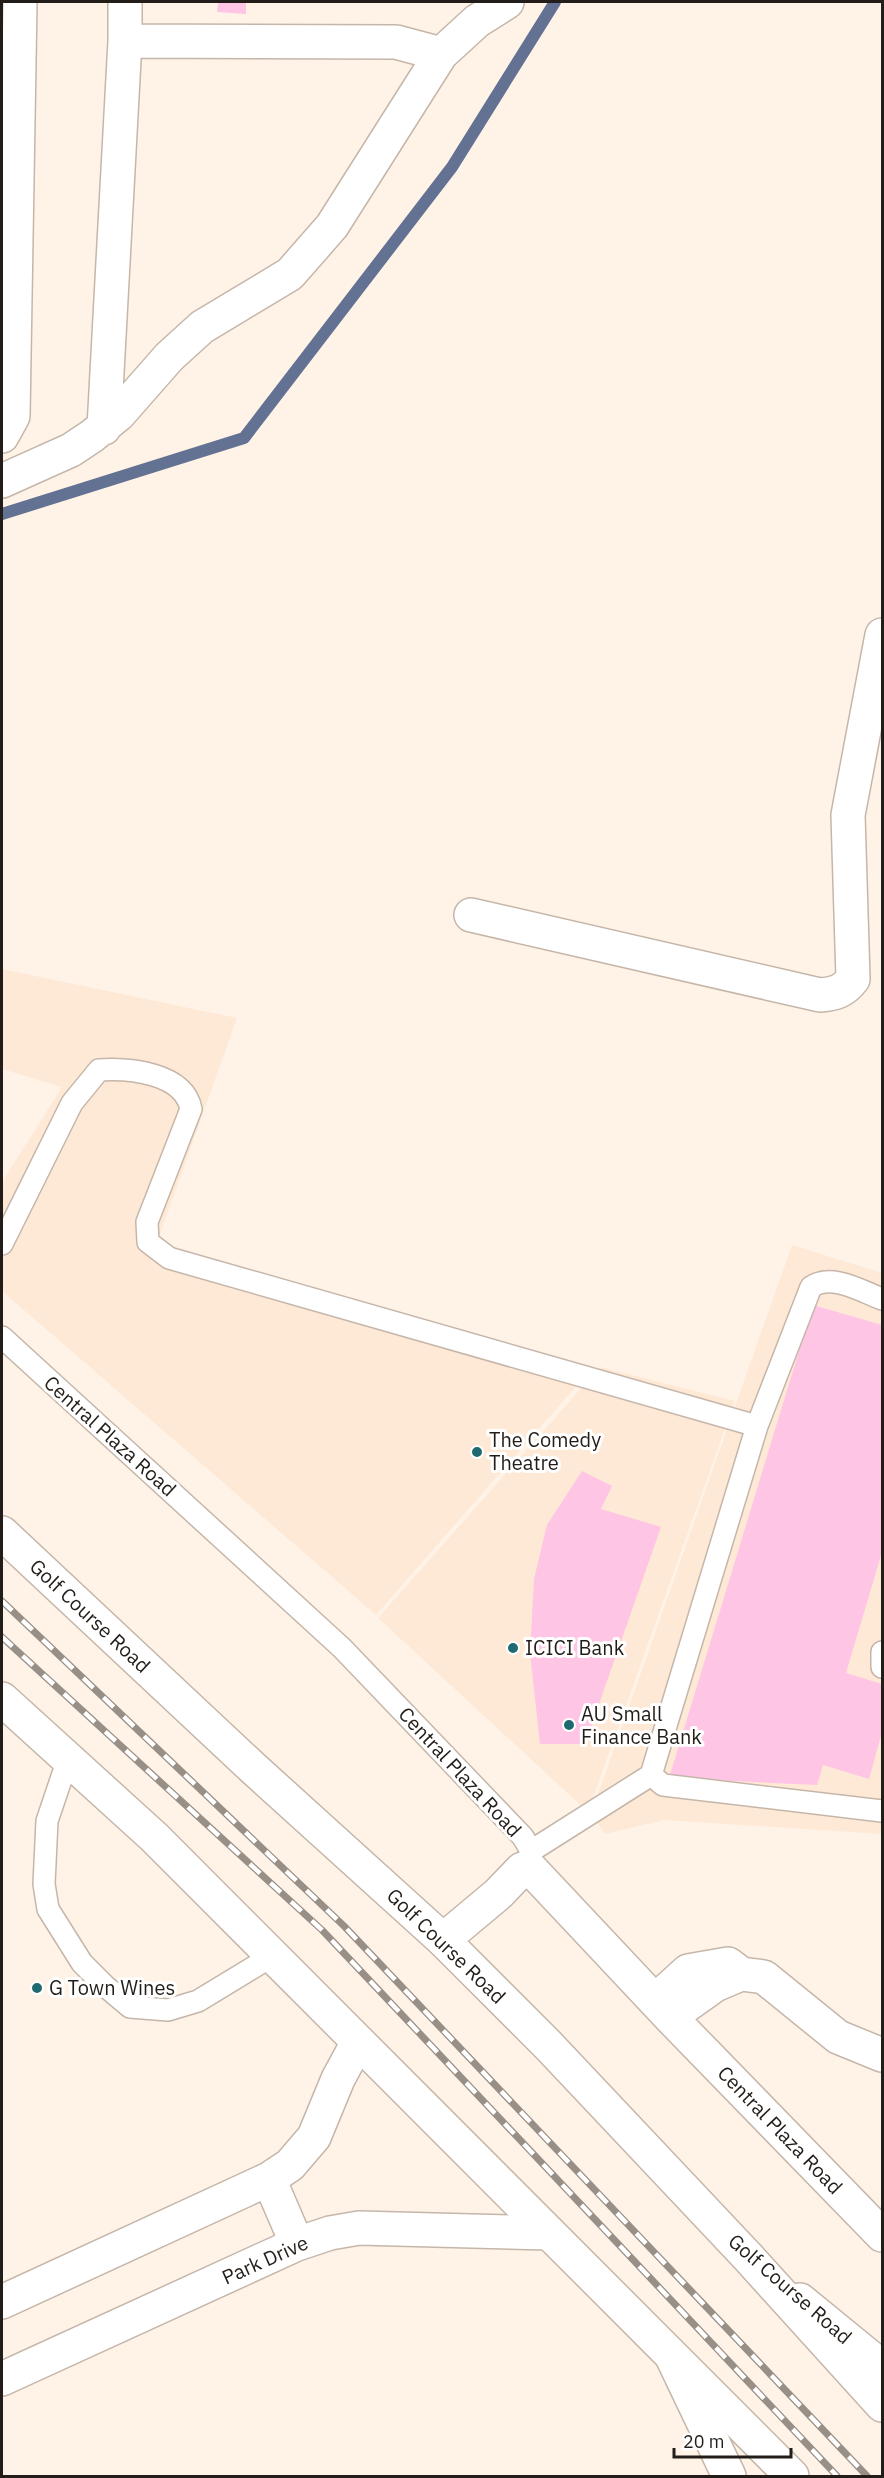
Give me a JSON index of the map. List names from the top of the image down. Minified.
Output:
{"streets":{"street":["Central Plaza Road","Golf Course Road","Park Drive"]},"places":["The Comedy Theatre","ICICI Bank","AU Small Finance Bank","G Town Wines"],"scale_bar":"20 m"}
